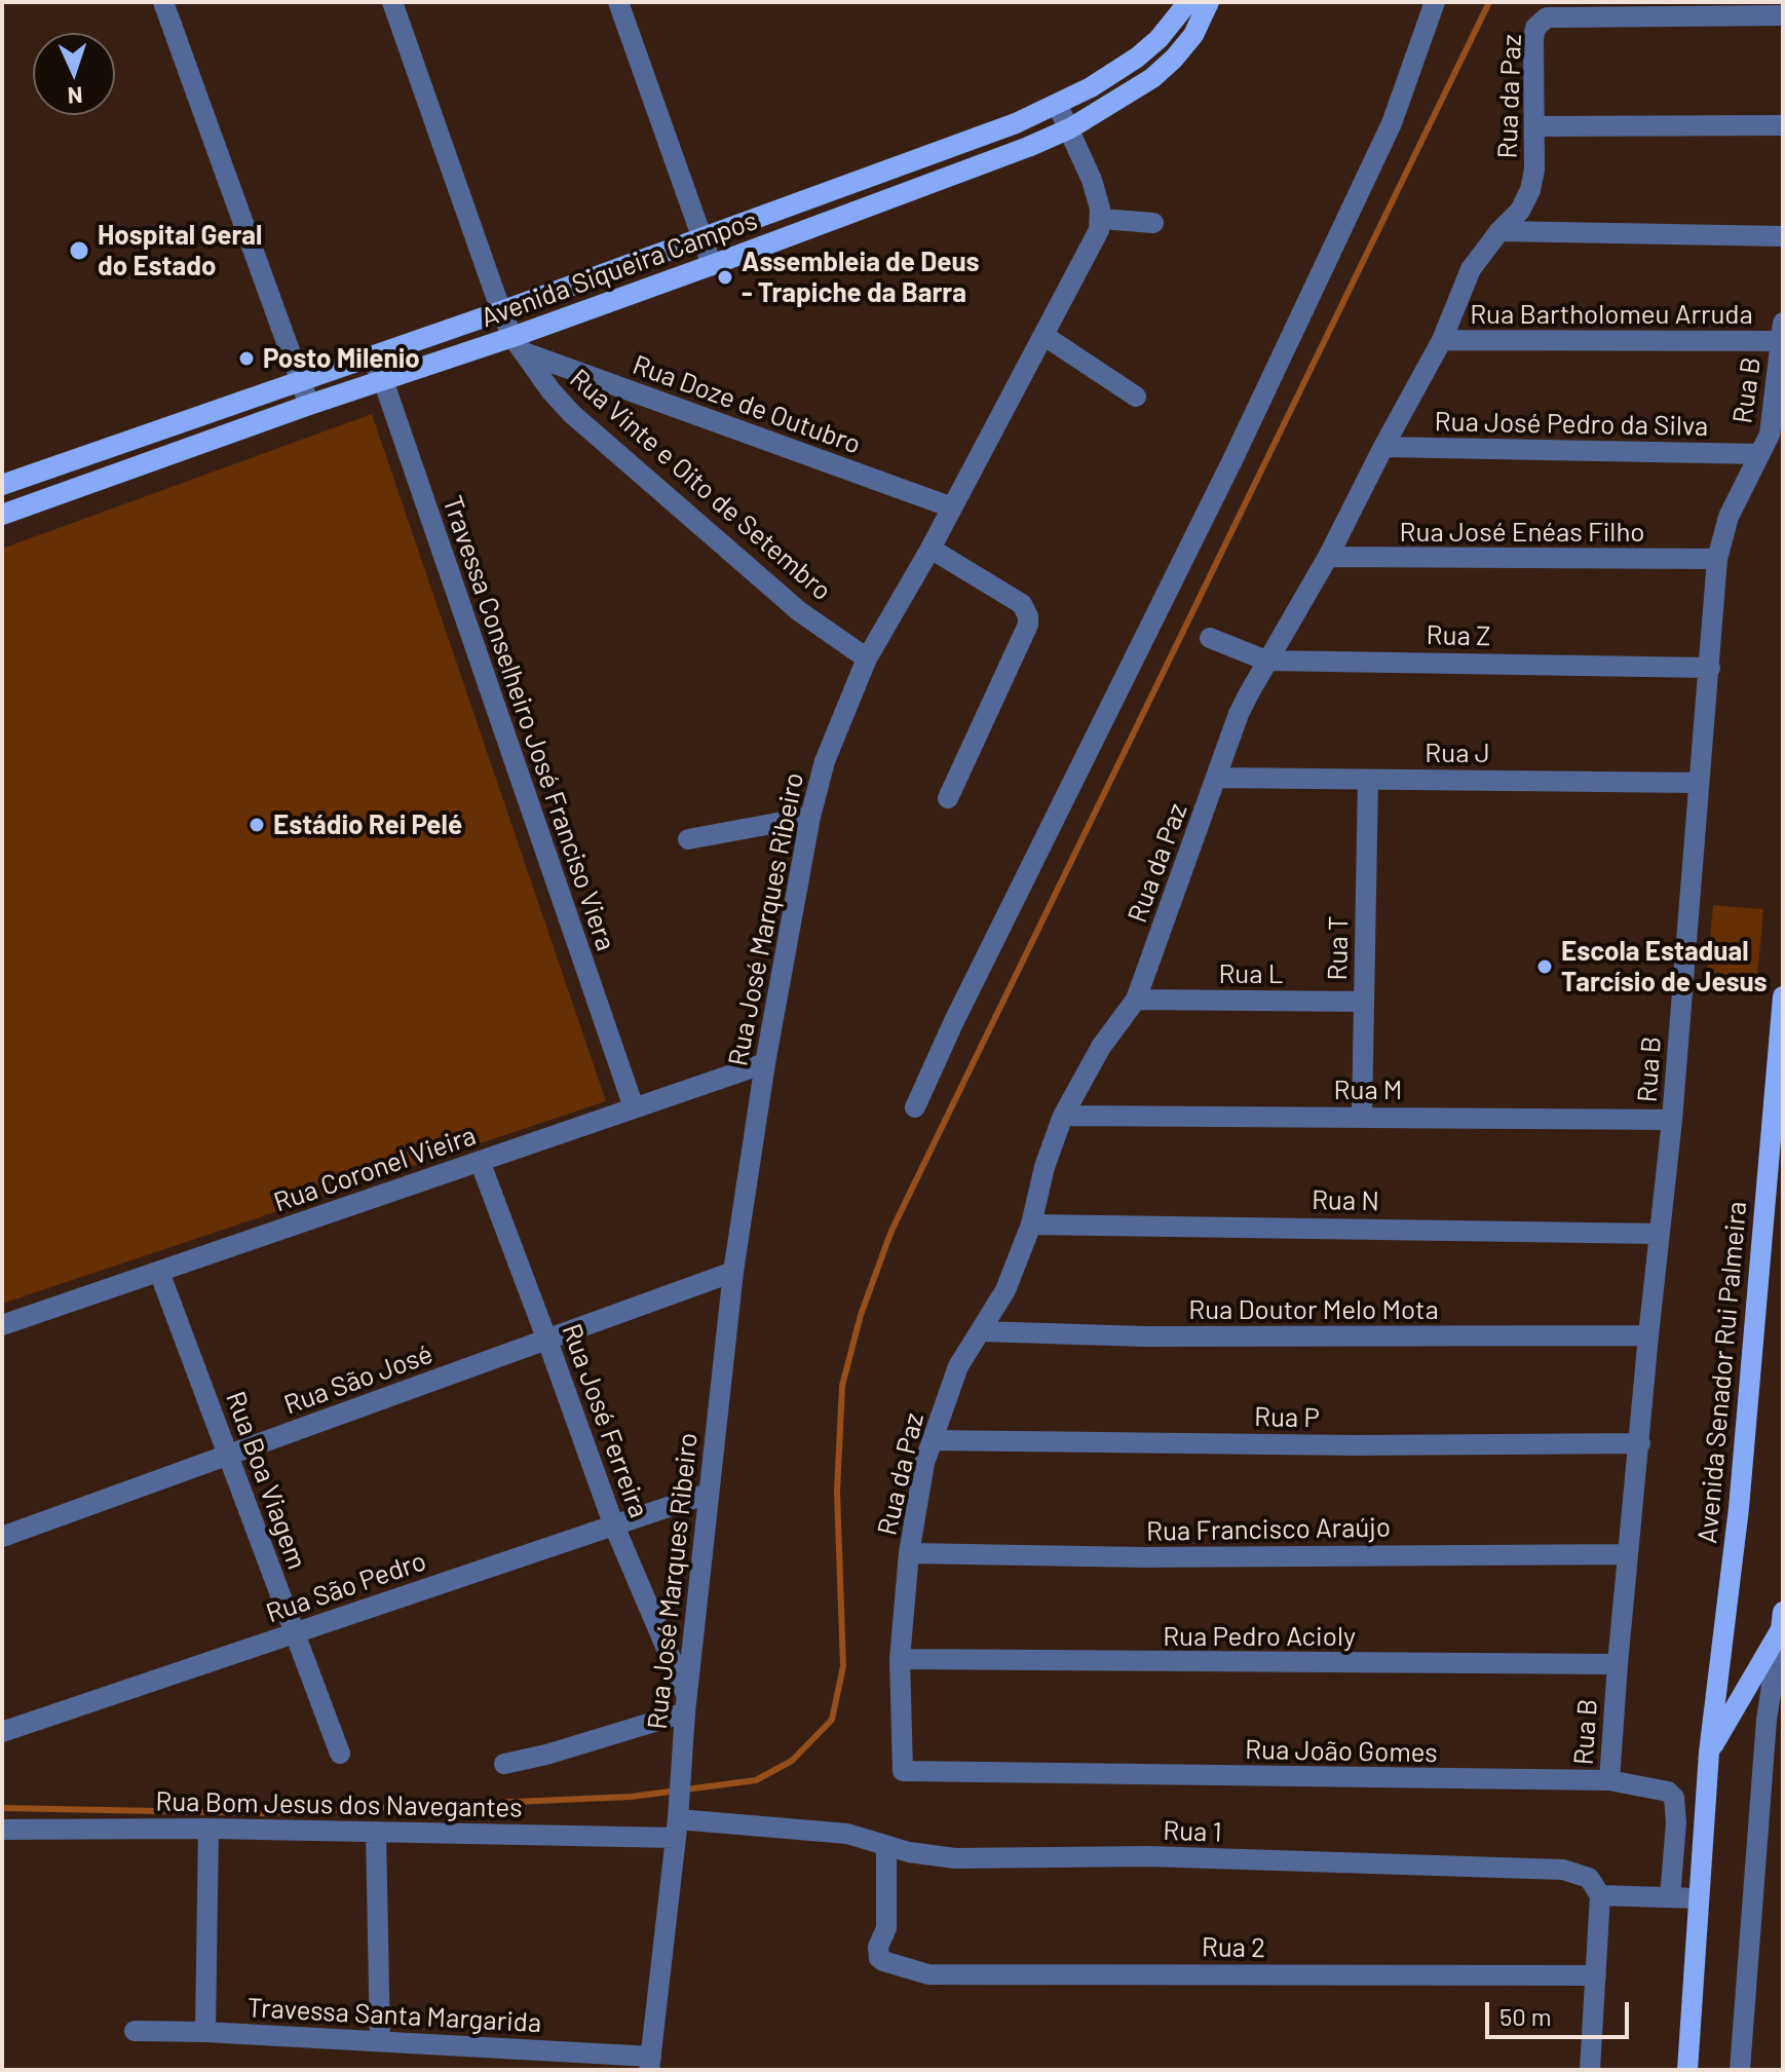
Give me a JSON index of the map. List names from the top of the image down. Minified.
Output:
{"streets":{"main road":["Avenida Siqueira Campos","Avenida Senador Rui Palmeira"],"street":["Rua da Paz","Rua Bartholomeu Arruda","Rua B","Rua Doze de Outubro","Rua José Pedro da Silva","Rua Vinte e Oito de Setembro","Rua José Enéas Filho","Rua Z","Travessa Conselheiro José Franciso Viera","Rua J","Rua José Marques Ribeiro","Rua T","Rua L","Rua M","Rua Coronel Vieira","Rua N","Rua Doutor Melo Mota","Rua São José","Rua P","Rua José Ferreira","Rua Boa Viagem","Rua Francisco Araújo","Rua São Pedro","Rua Pedro Acioly","Rua João Gomes","Rua Bom Jesus dos Navegantes","Rua 1","Rua 2","Travessa Santa Margarida"]},"crossings":[["Rua da Paz","Rua Bartholomeu Arruda"],["Rua da Paz","Rua José Pedro da Silva"],["Rua da Paz","Rua José Enéas Filho"],["Rua da Paz","Rua Z"],["Rua da Paz","Rua J"],["Rua da Paz","Rua L"],["Rua da Paz","Rua M"],["Rua da Paz","Rua N"],["Rua da Paz","Rua Doutor Melo Mota"],["Rua da Paz","Rua P"],["Rua da Paz","Rua Francisco Araújo"],["Rua da Paz","Rua Pedro Acioly"],["Rua da Paz","Rua João Gomes"],["Avenida Siqueira Campos","Rua Doze de Outubro"],["Avenida Siqueira Campos","Rua Vinte e Oito de Setembro"],["Avenida Siqueira Campos","Travessa Conselheiro José Franciso Viera"],["Rua Bartholomeu Arruda","Rua B"],["Rua B","Rua José Pedro da Silva"],["Rua B","Rua José Enéas Filho"],["Rua B","Rua Z"],["Rua B","Rua J"],["Rua B","Rua M"],["Rua B","Rua N"],["Rua B","Rua Doutor Melo Mota"],["Rua B","Rua P"],["Rua B","Rua Francisco Araújo"],["Rua B","Rua Pedro Acioly"],["Rua B","Rua João Gomes"],["Rua Doze de Outubro","Rua Vinte e Oito de Setembro"],["Rua Doze de Outubro","Rua José Marques Ribeiro"],["Rua Vinte e Oito de Setembro","Rua José Marques Ribeiro"],["Travessa Conselheiro José Franciso Viera","Rua Coronel Vieira"],["Rua J","Rua T"],["Rua José Marques Ribeiro","Rua Coronel Vieira"],["Rua José Marques Ribeiro","Rua São José"],["Rua José Marques Ribeiro","Rua José Ferreira"],["Rua José Marques Ribeiro","Rua São Pedro"],["Rua José Marques Ribeiro","Rua Bom Jesus dos Navegantes"],["Rua José Marques Ribeiro","Rua 1"],["Rua José Marques Ribeiro","Travessa Santa Margarida"],["Rua T","Rua L"],["Rua T","Rua M"],["Rua Coronel Vieira","Rua José Ferreira"],["Rua Coronel Vieira","Rua Boa Viagem"],["Rua São José","Rua José Ferreira"],["Rua São José","Rua Boa Viagem"],["Rua José Ferreira","Rua São Pedro"],["Rua Boa Viagem","Rua São Pedro"],["Rua Bom Jesus dos Navegantes","Rua 1"],["Rua 1","Rua 2"]],"places":["Hospital Geral do Estado","Assembleia de Deus - Trapiche da Barra","Posto Milenio","Estádio Rei Pelé","Escola Estadual Tarcísio de Jesus"],"scale_bar":"50 m","north":"bottom"}
